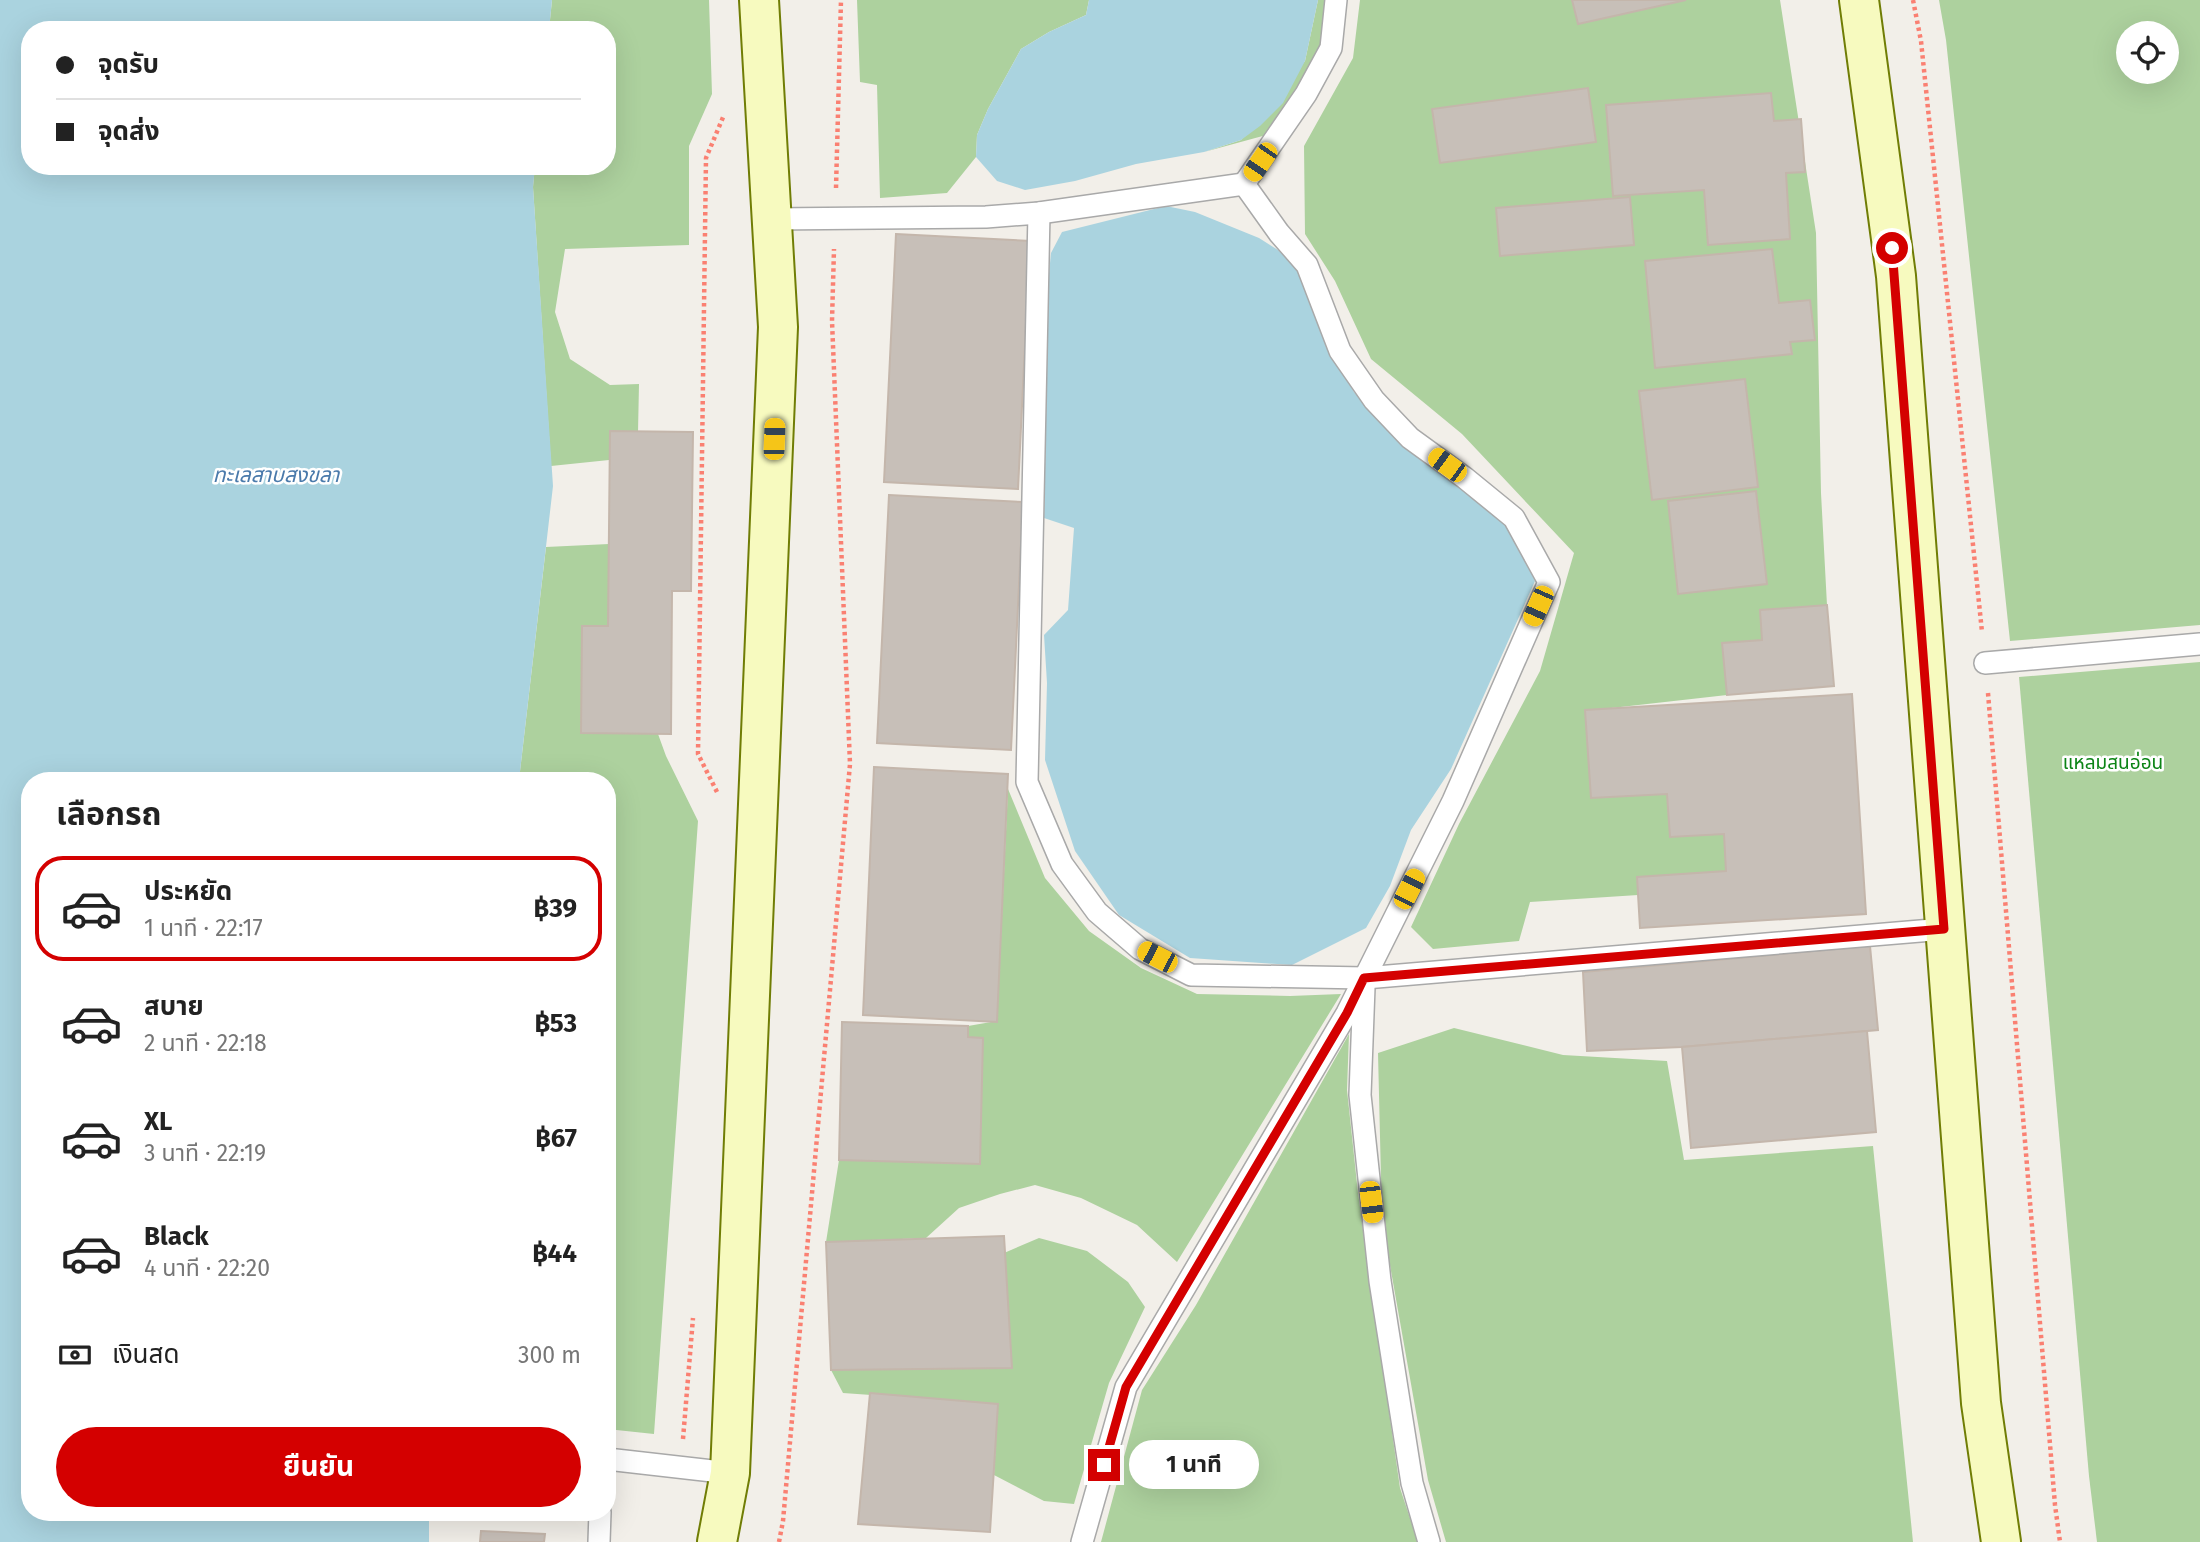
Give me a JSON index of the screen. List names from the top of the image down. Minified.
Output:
{"water":["ทะเลสาบสงขลา"],"parks":["แหลมสนอ่อน"],"page":{"banner":["จุดรับ","จุดส่ง"],"heading":"เลือกรถ","list":[{"name":"ประหยัด","note":"1 นาที · 22:17","value":"฿39"},{"name":"สบาย","note":"2 นาที · 22:18","value":"฿53"},{"name":"XL","note":"3 นาที · 22:19","value":"฿67"},{"name":"Black","note":"4 นาที · 22:20","value":"฿44"}],"pay":["เงินสด","300 m"],"buttons":"ยืนยัน","bubble":"1 นาที"}}
